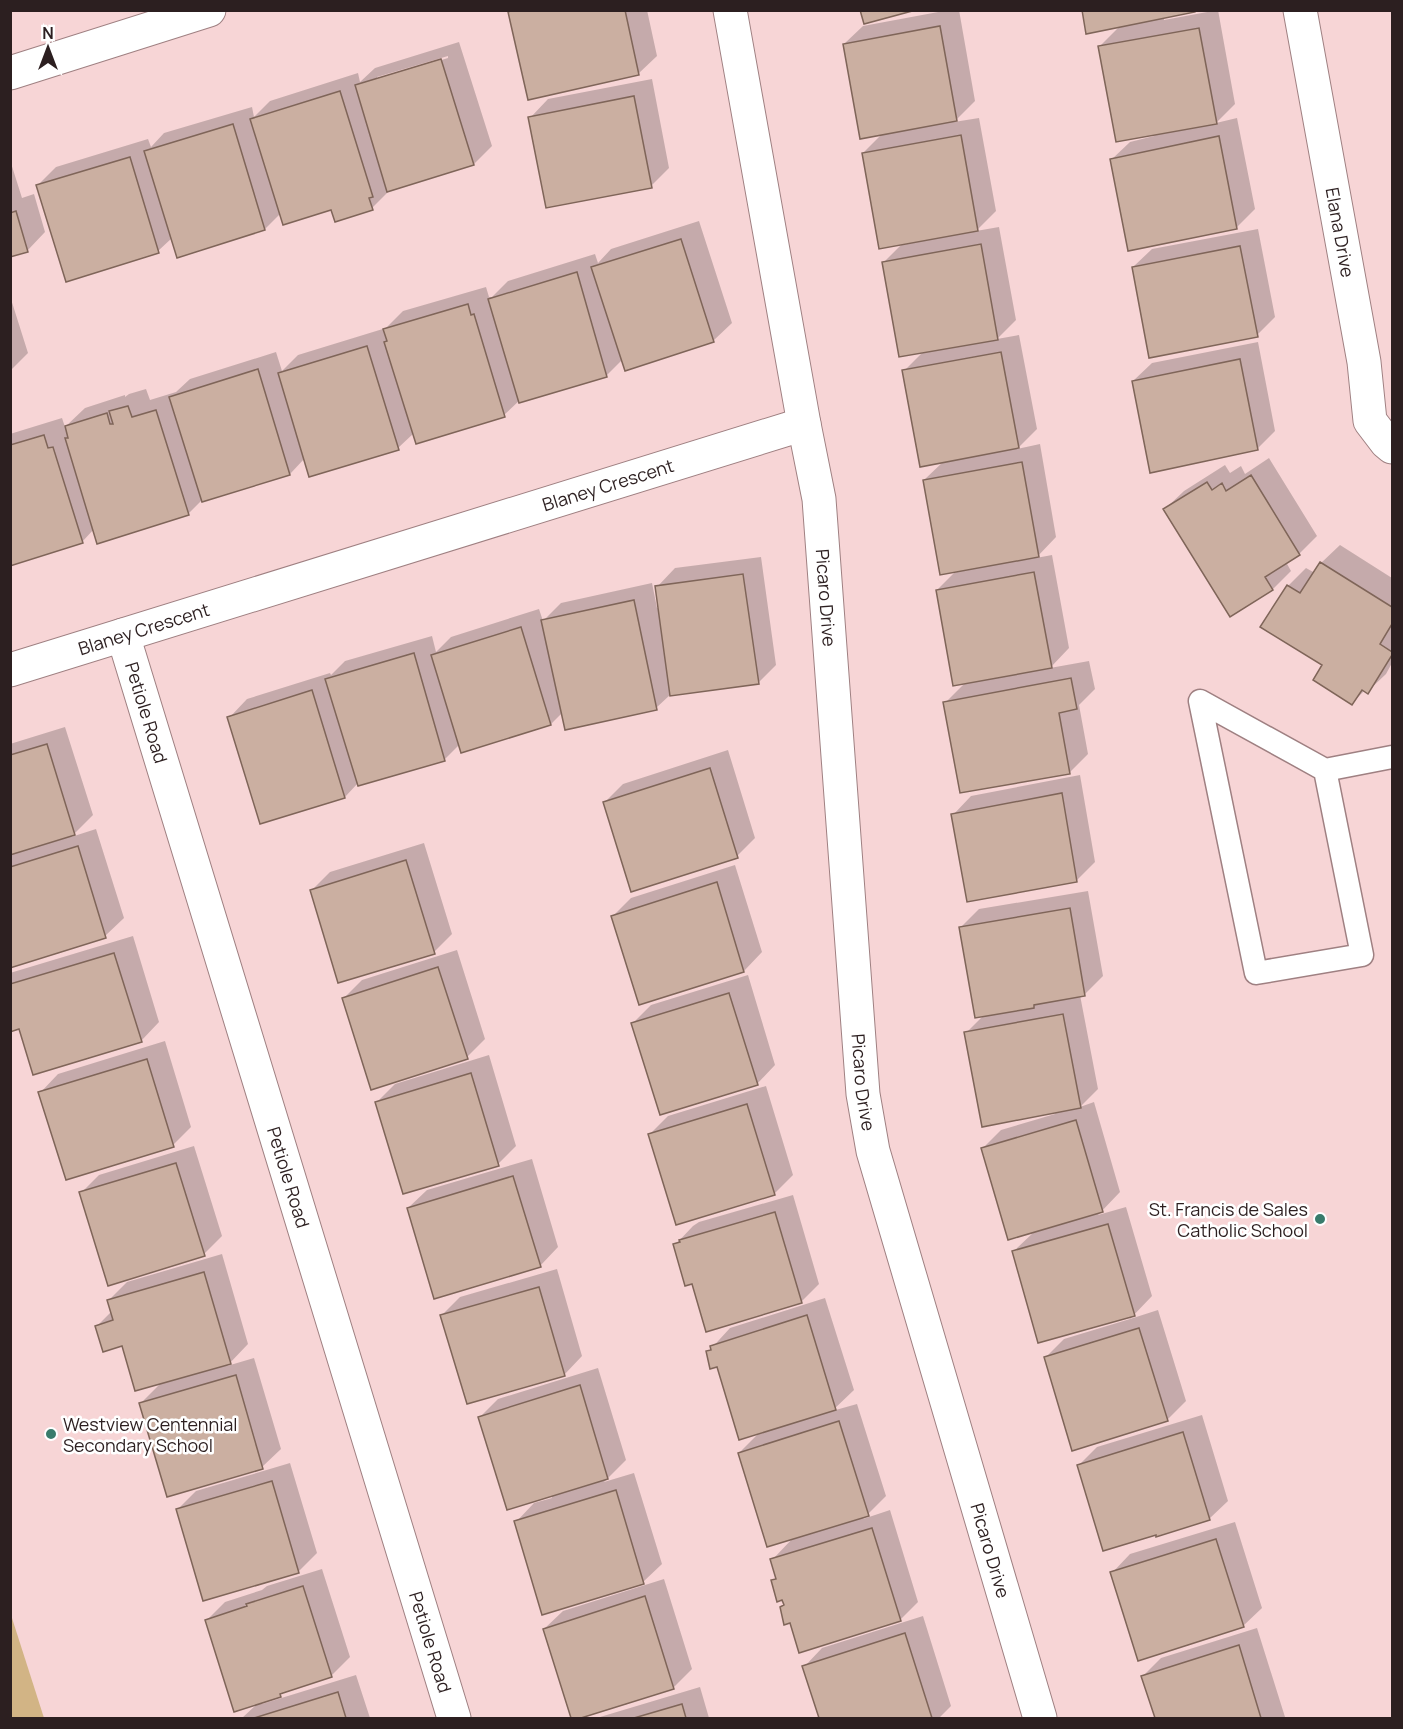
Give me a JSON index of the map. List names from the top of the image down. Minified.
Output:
{"streets":{"street":["Elana Drive","Blaney Crescent","Picaro Drive","Petiole Road"]},"crossings":[["Blaney Crescent","Picaro Drive"],["Blaney Crescent","Petiole Road"]],"places":["St. Francis de Sales Catholic School","Westview Centennial Secondary School"],"north":"top"}
